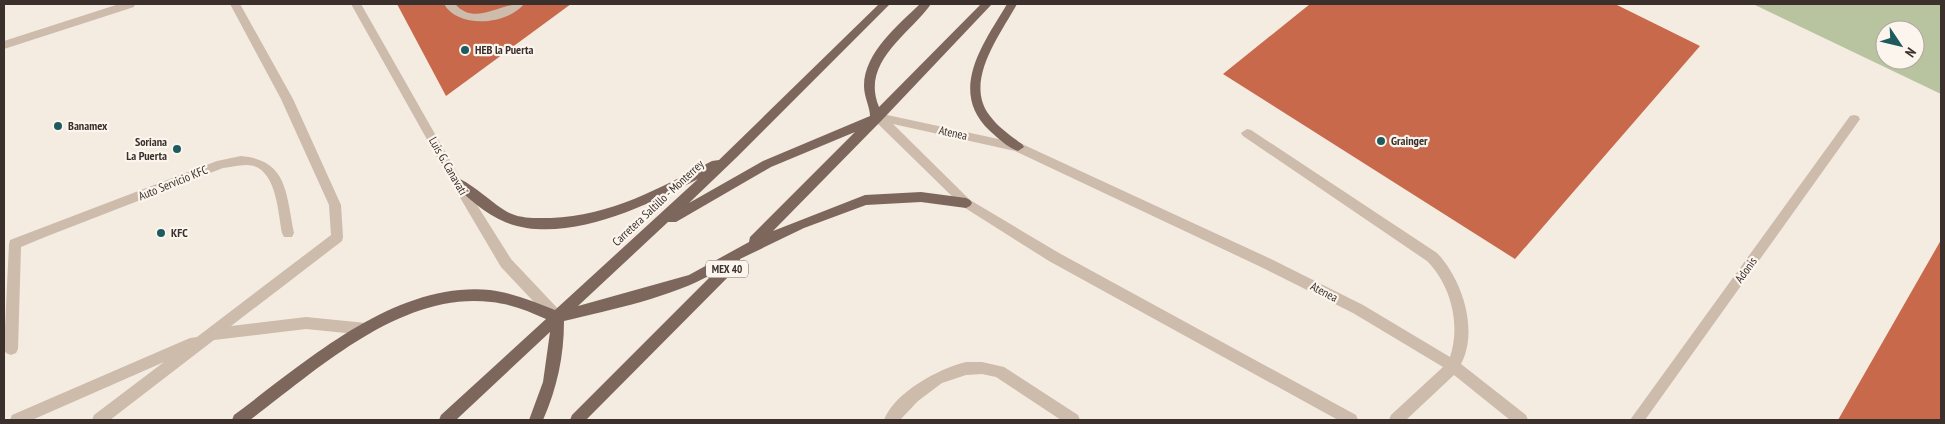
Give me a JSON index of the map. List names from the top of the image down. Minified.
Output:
{"streets":{"main road":["Carretera Saltillo - Monterrey","MEX 40"],"street":["Atenea","Luis G. Canavati","Auto Servicio KFC","Adonis"]},"crossings":[["Atenea","MEX 40"],["Luis G. Canavati","Carretera Saltillo - Monterrey"]],"places":["HEB la Puerta","Banamex","Grainger","Soriana La Puerta","KFC"],"north":"bottom right"}
